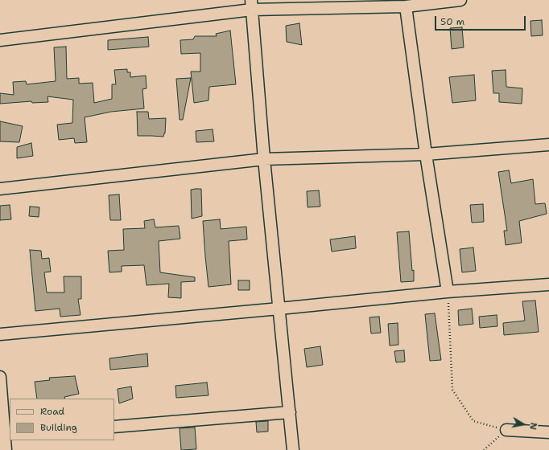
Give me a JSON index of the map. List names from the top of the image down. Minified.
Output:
{"legend":["Road","Building"],"scale_bar":"50 m","north":"right"}
